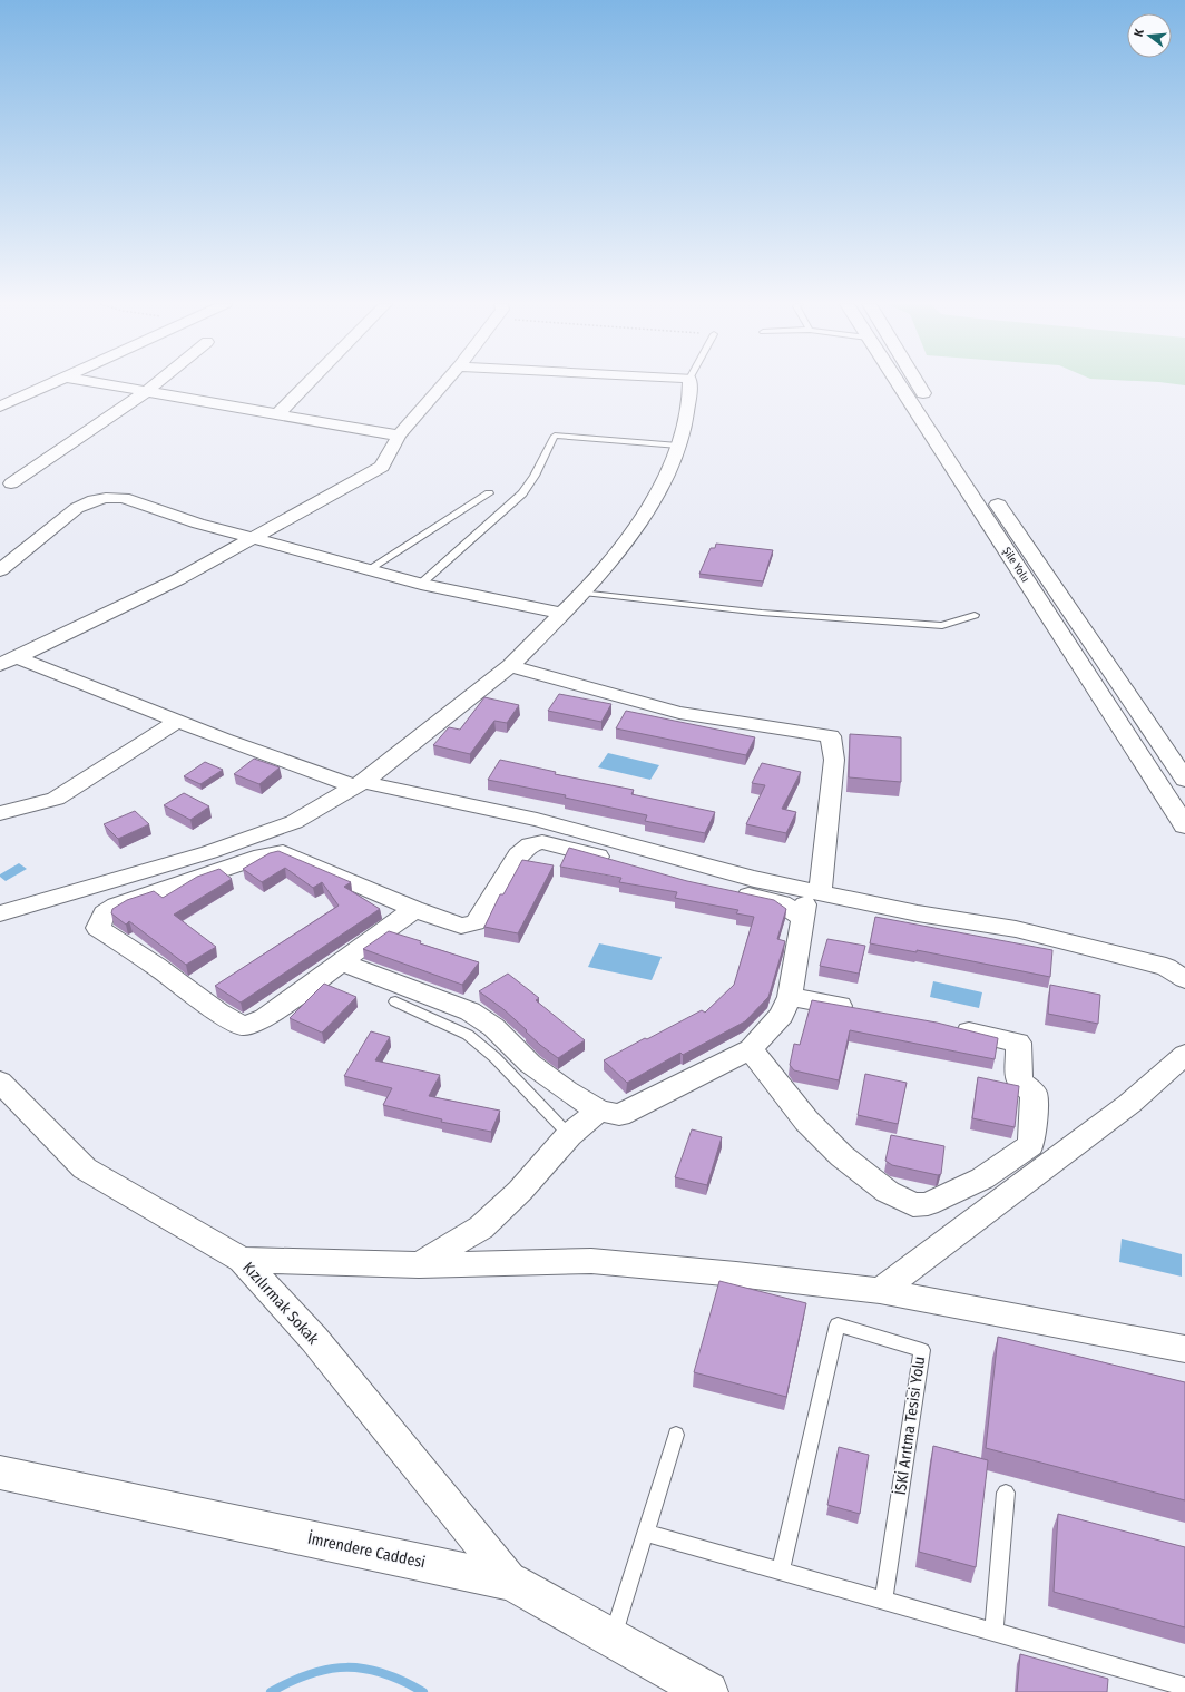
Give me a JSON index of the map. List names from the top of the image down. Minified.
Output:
{"streets":{"main road":["Şile Yolu","İmrendere Caddesi"],"street":["Kızılırmak Sokak"],"lane":["İSKİ Arıtma Tesisi Yolu"]},"crossings":[["Kızılırmak Sokak","İmrendere Caddesi"]],"north":"left"}
